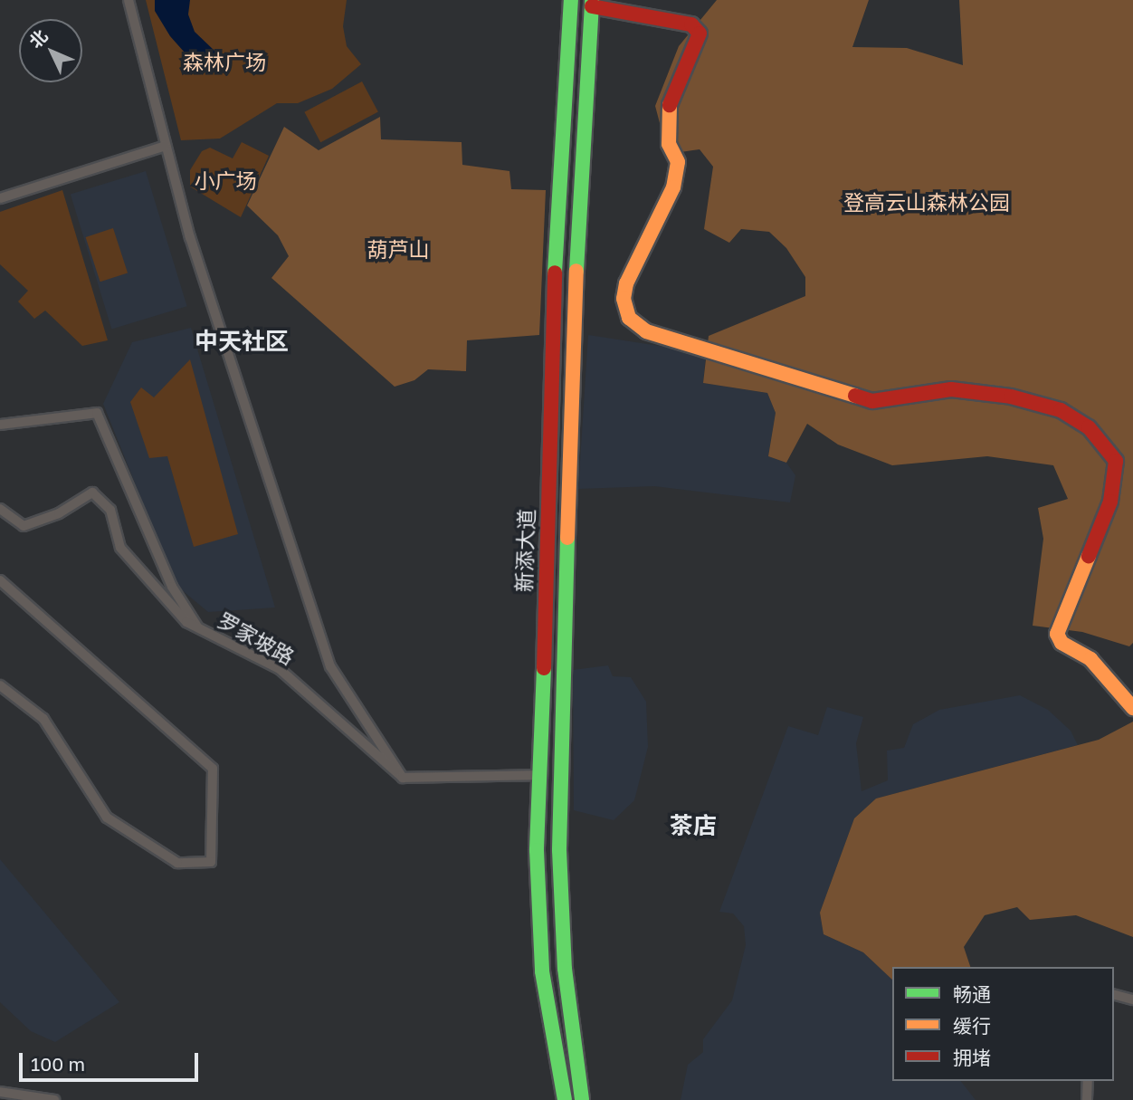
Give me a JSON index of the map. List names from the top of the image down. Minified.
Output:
{"streets":{"main road":["新添大道"],"street":["罗家坡路"]},"districts":["中天社区","茶店"],"parks":["森林广场","小广场","登高云山森林公园","葫芦山"],"legend":["畅通","缓行","拥堵"],"scale_bar":"100 m","north":"top left"}
